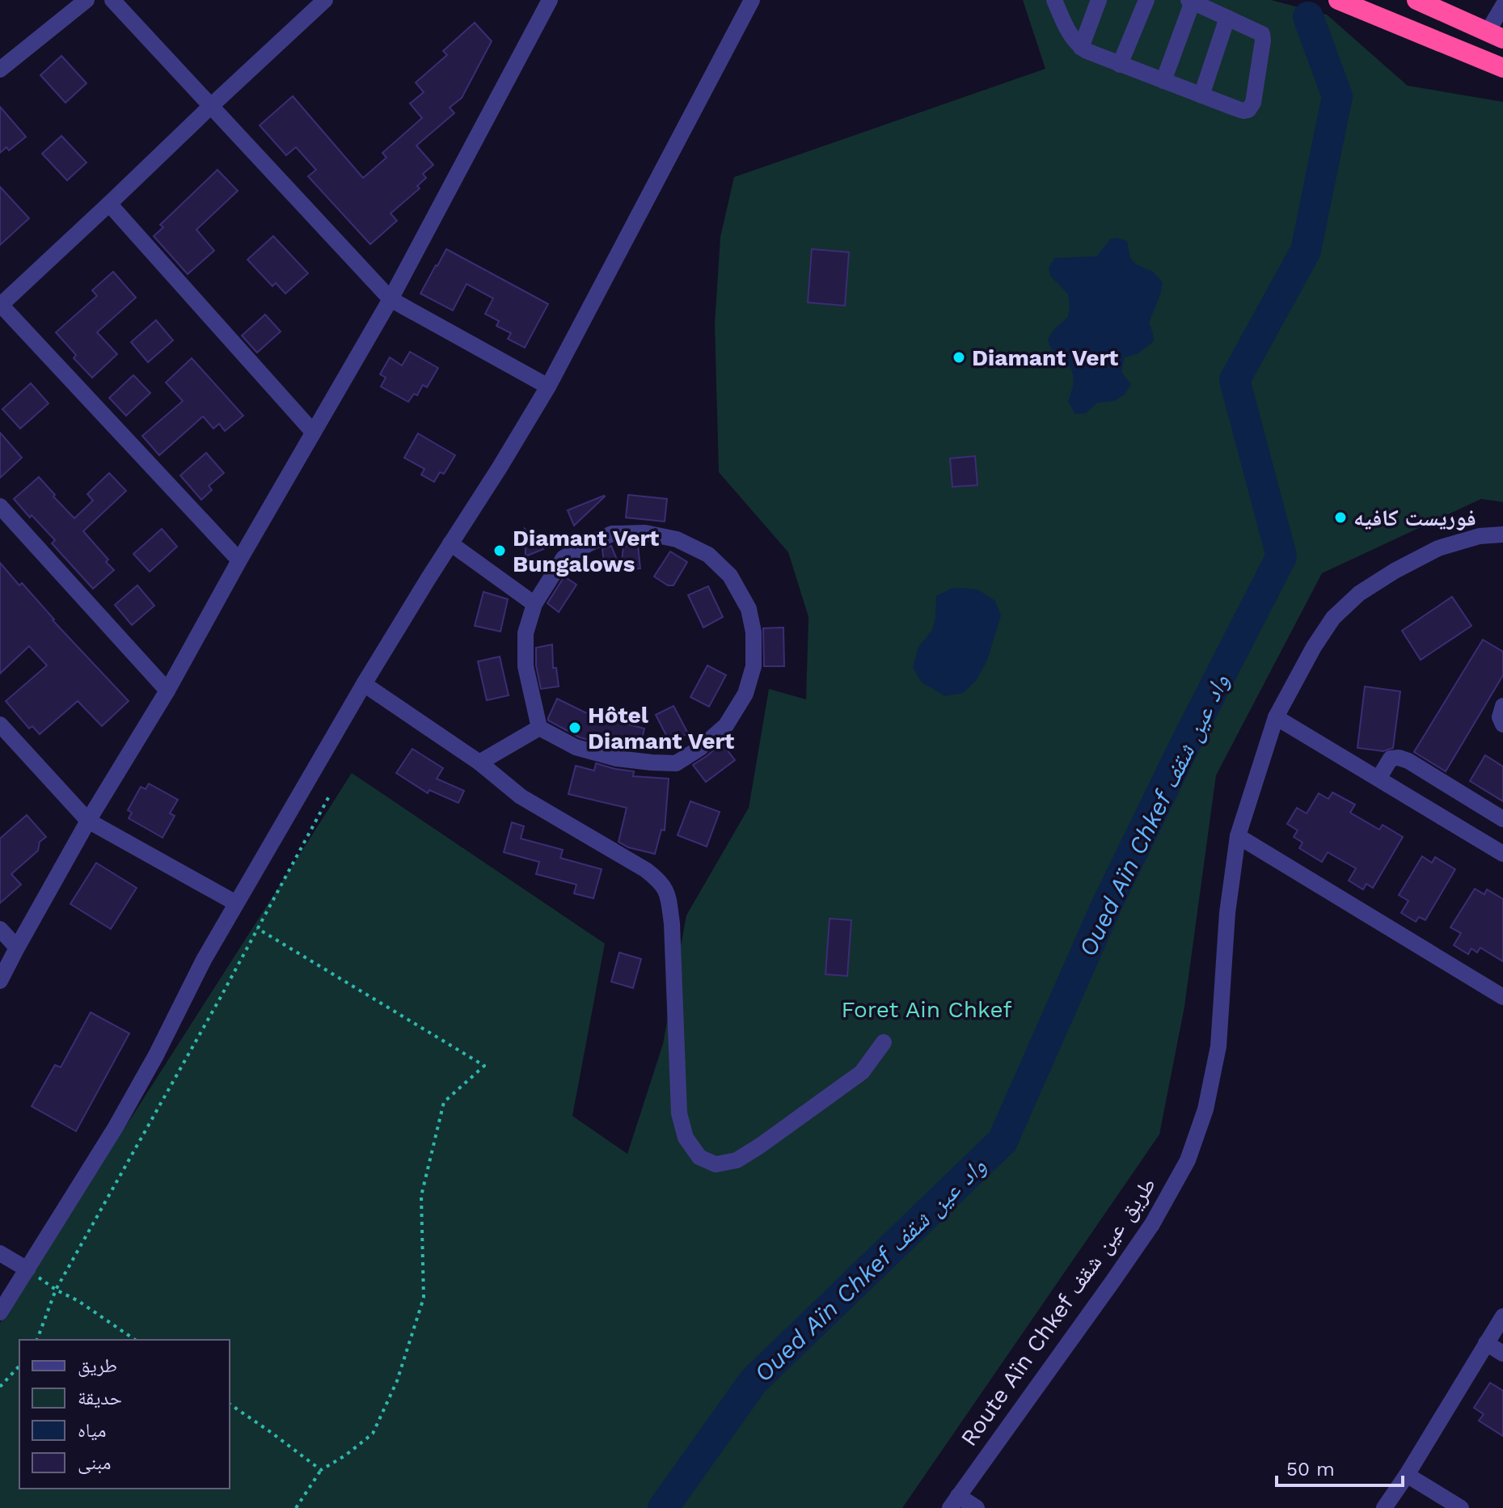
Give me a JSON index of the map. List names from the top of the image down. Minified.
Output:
{"streets":{"street":["Route Aïn Chkef طريق عين شقف"]},"water":["Oued Aïn Chkef واد عين شقف"],"parks":["Foret Ain Chkef"],"places":["Diamant Vert","فوريست كافيه","Diamant Vert Bungalows","Hôtel Diamant Vert"],"legend":["طريق","حديقة","مياه","مبنى"],"scale_bar":"50 m"}
